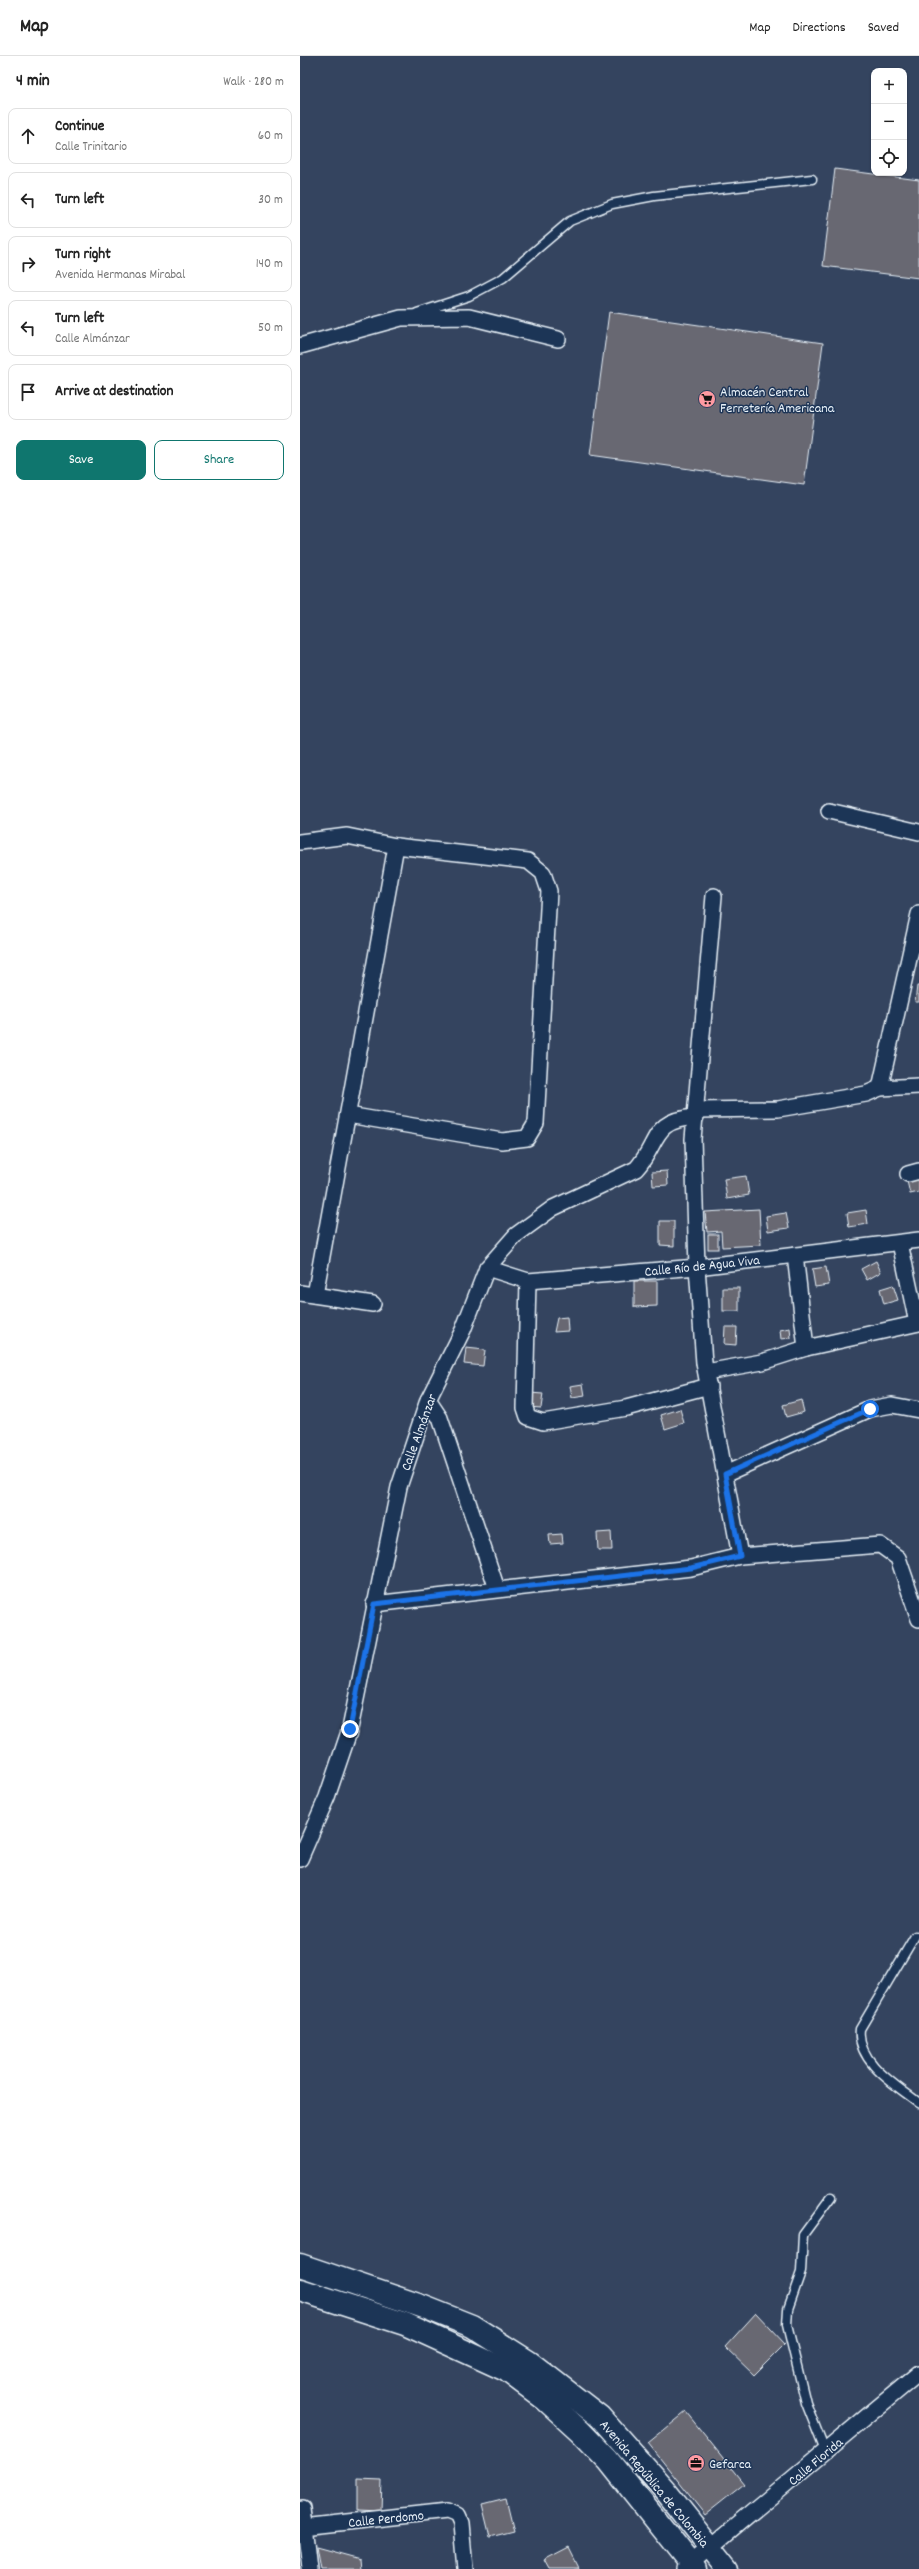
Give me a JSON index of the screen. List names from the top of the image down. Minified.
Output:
{"streets":{"main road":["Avenida República de Colombia"],"street":["Calle Río de Agua Viva","Calle Almánzar","Calle Florida","Calle Perdomo"]},"crossings":[["Calle Río de Agua Viva","Calle Almánzar"],["Calle Florida","Avenida República de Colombia"]],"places":{"supermarket":["Almacén Central Ferretería Americana"],"office":["Gefarca"]},"page":{"header":"Map","nav":["Map","Directions","Saved"],"heading":["4 min","Walk · 280 m"],"map_buttons":["+","−"],"list":[["Continue","Calle Trinitario","60 m"],["Turn left","30 m"],["Turn right","Avenida Hermanas Mirabal","140 m"],["Turn left","Calle Almánzar","50 m"],"Arrive at destination"],"buttons":["Save","Share"]}}
